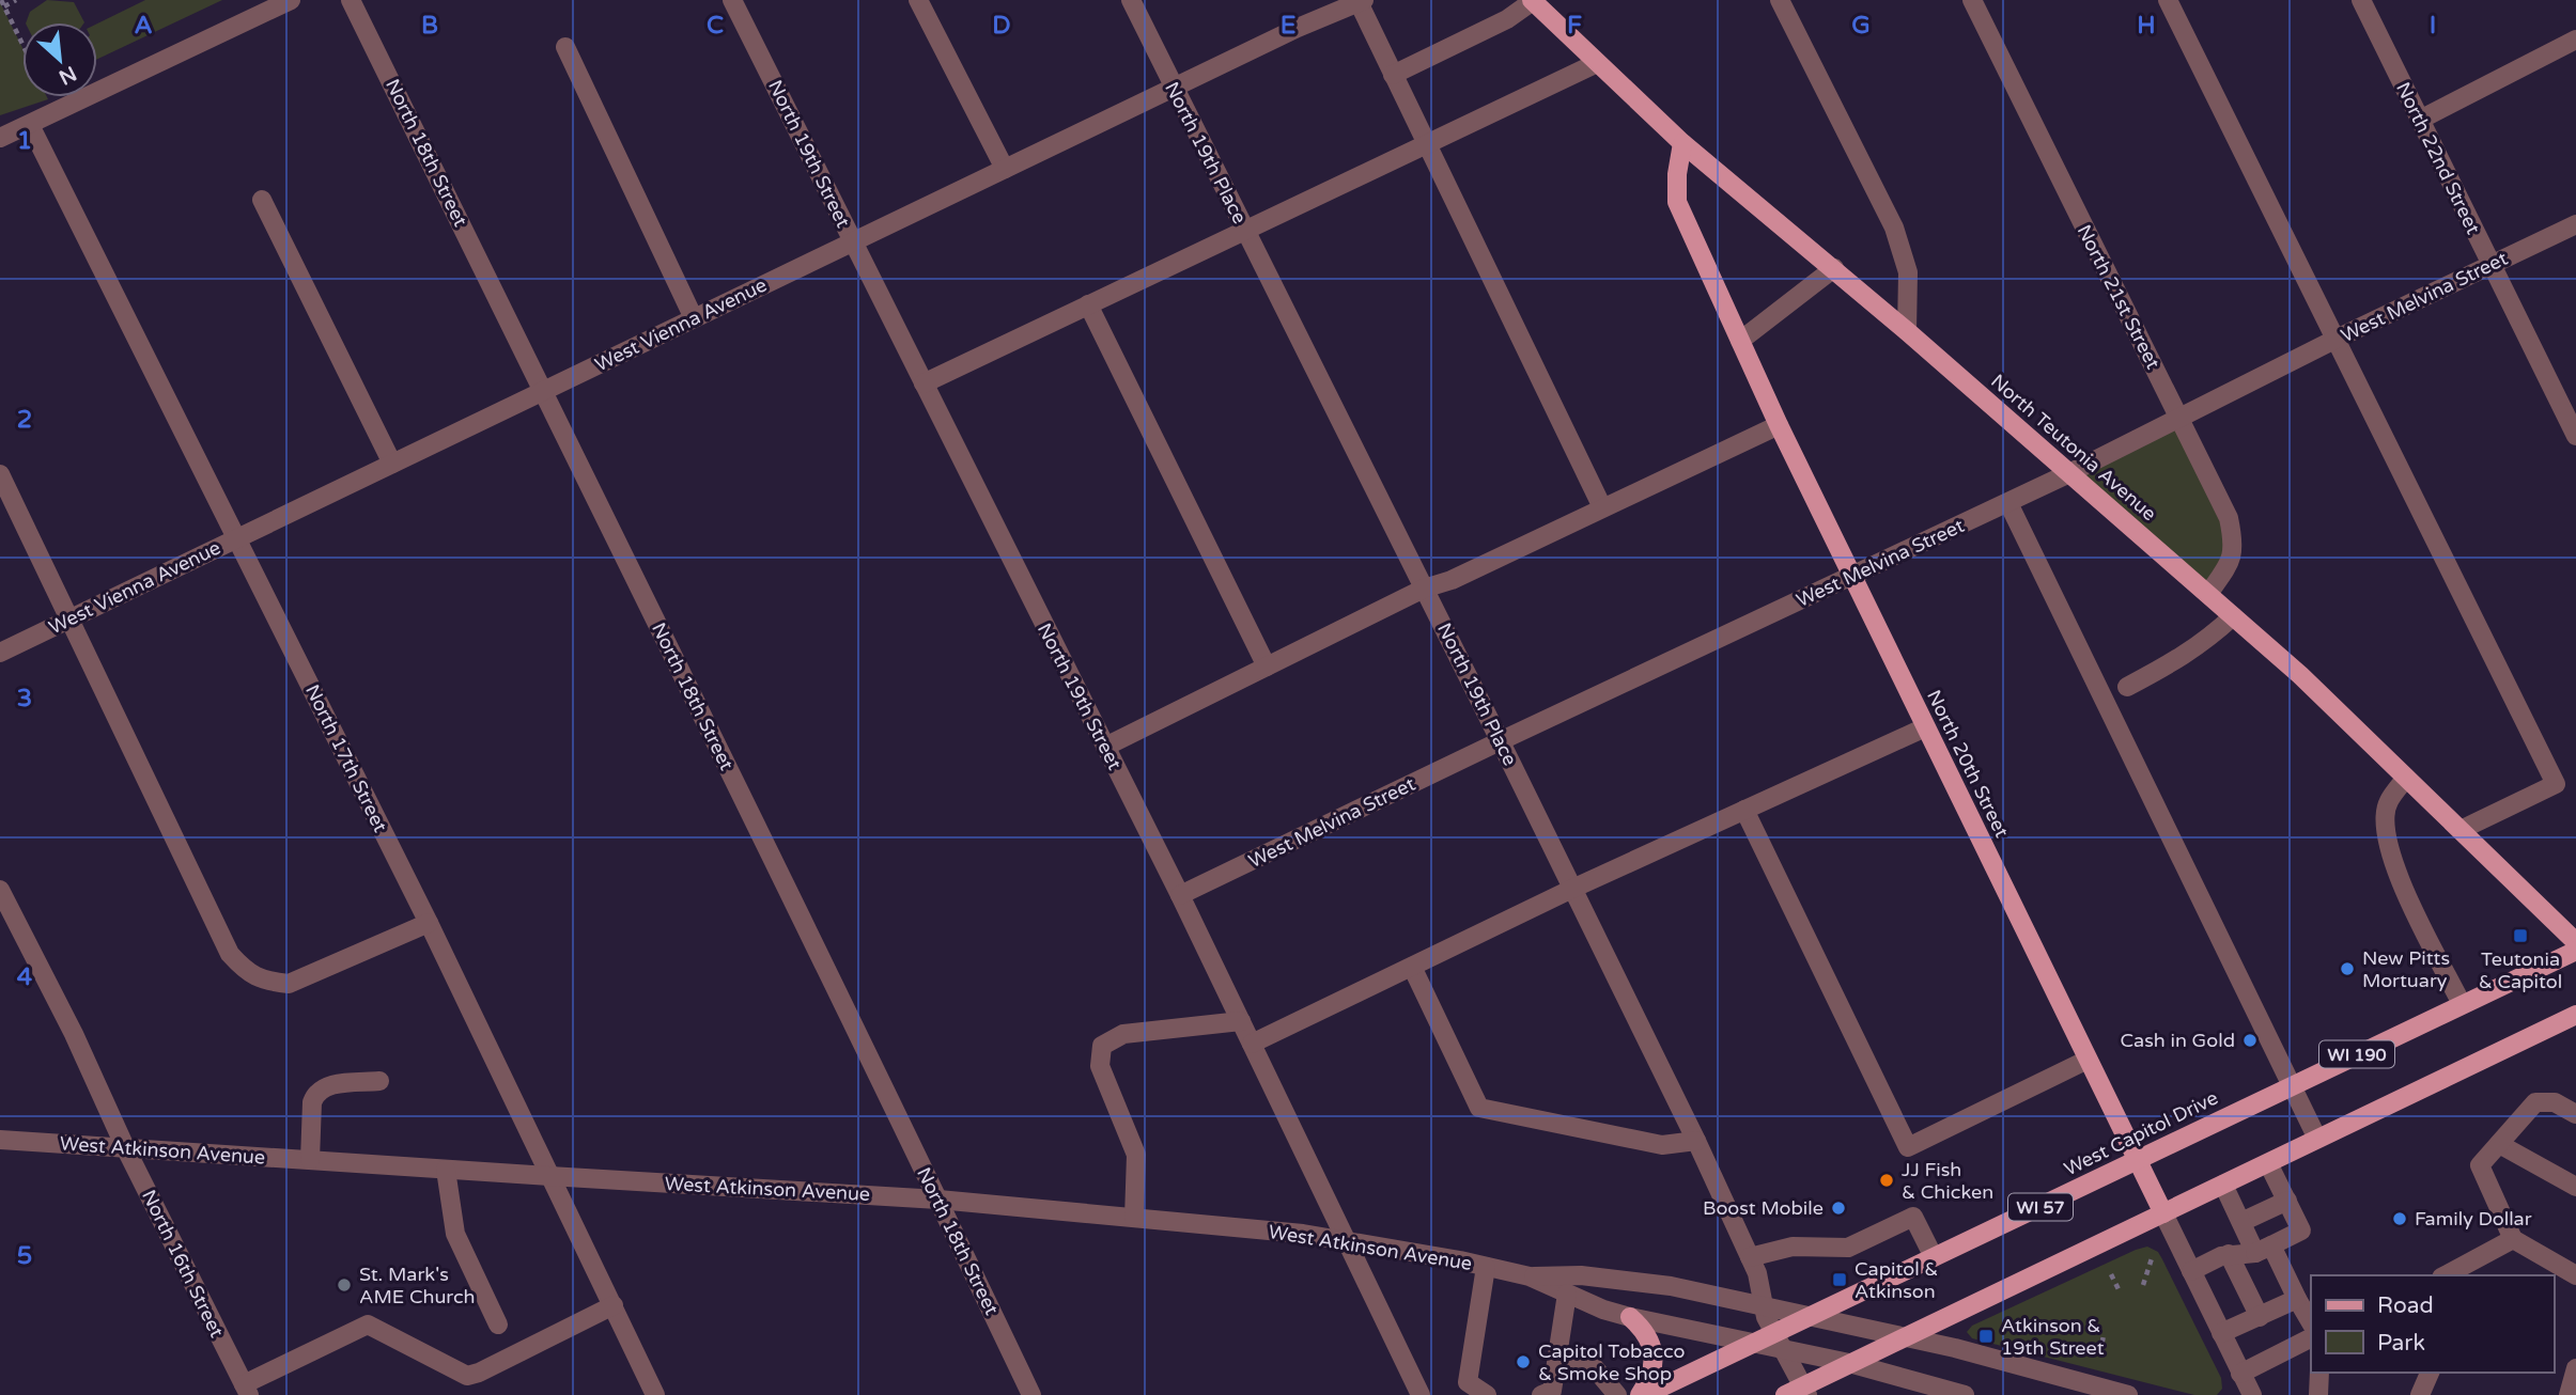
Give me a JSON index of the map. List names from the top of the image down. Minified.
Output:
{"streets":{"main road":["North Teutonia Avenue","North 20th Street","WI 190","West Capitol Drive","WI 57"],"street":["North 18th Street","North 19th Place","North 19th Street","North 22nd Street","North 21st Street","West Melvina Street","West Vienna Avenue","North 17th Street","West Atkinson Avenue","North 16th Street"]},"crossings":[["North 18th Street","West Vienna Avenue"],["North 18th Street","West Atkinson Avenue"],["North 19th Place","West Melvina Street"],["North 19th Place","West Vienna Avenue"],["North 19th Place","West Capitol Drive"],["North 19th Place","West Atkinson Avenue"],["North 19th Street","West Melvina Street"],["North 19th Street","West Vienna Avenue"],["North 19th Street","West Atkinson Avenue"],["North 22nd Street","West Melvina Street"],["North 21st Street","West Melvina Street"],["North 21st Street","North Teutonia Avenue"],["West Melvina Street","North Teutonia Avenue"],["West Melvina Street","North 20th Street"],["West Vienna Avenue","North 17th Street"],["North Teutonia Avenue","North 20th Street"],["North 17th Street","West Atkinson Avenue"],["North 20th Street","West Capitol Drive"],["West Capitol Drive","West Atkinson Avenue"],["West Atkinson Avenue","North 16th Street"]],"places":{"transit":["Teutonia & Capitol","Capitol & Atkinson","Atkinson & 19th Street"],"other":["New Pitts Mortuary","Cash in Gold","JJ Fish & Chicken","Boost Mobile","Family Dollar","St. Mark's AME Church","Capitol Tobacco & Smoke Shop"]},"legend":["Road","Park"],"north":"bottom right","grid":{"columns":["A","B","C","D","E","F","G","H","I"],"rows":["1","2","3","4","5"]}}
